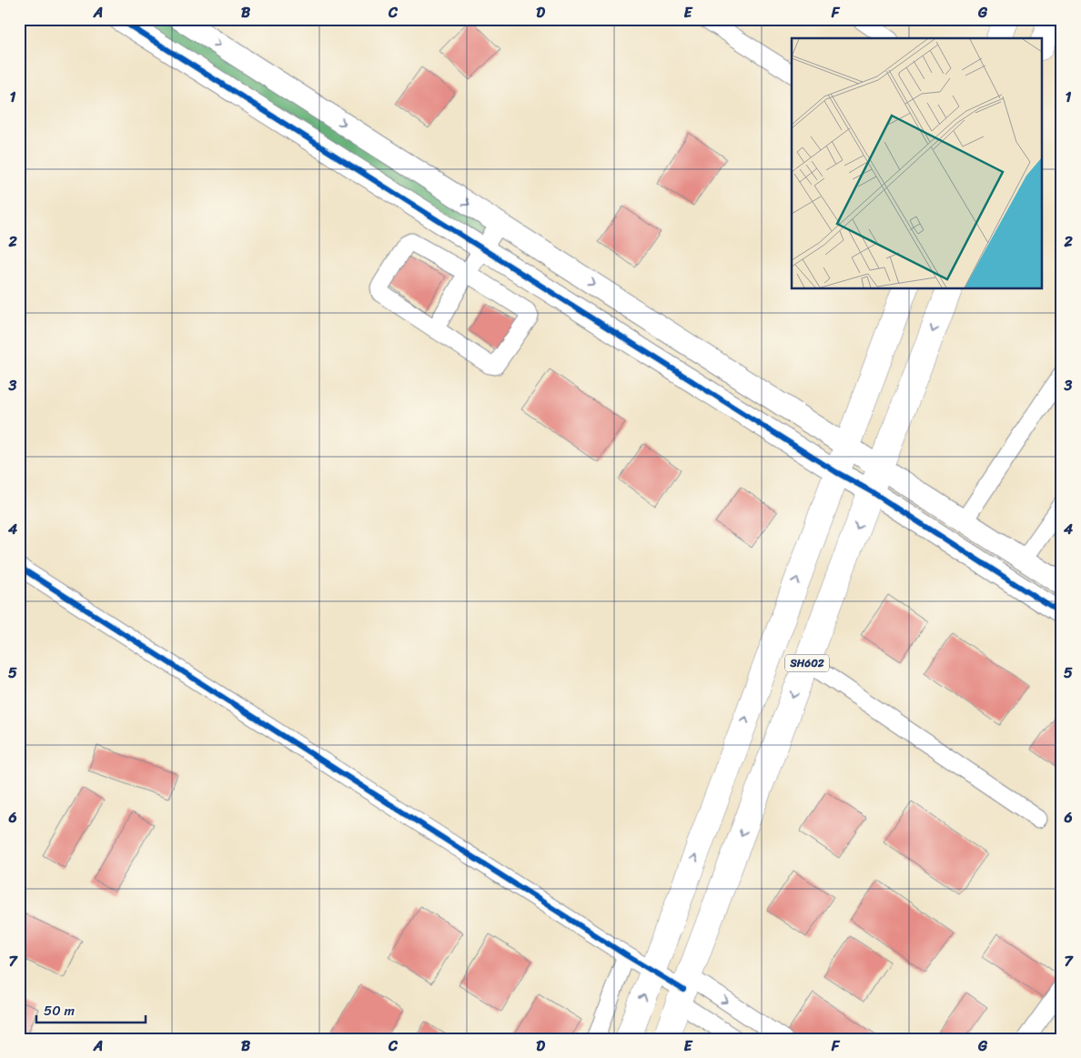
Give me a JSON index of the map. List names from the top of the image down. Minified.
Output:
{"streets":{"main road":["SH602"]},"scale_bar":"50 m","grid":{"columns":["A","B","C","D","E","F","G"],"rows":["1","2","3","4","5","6","7"]}}
